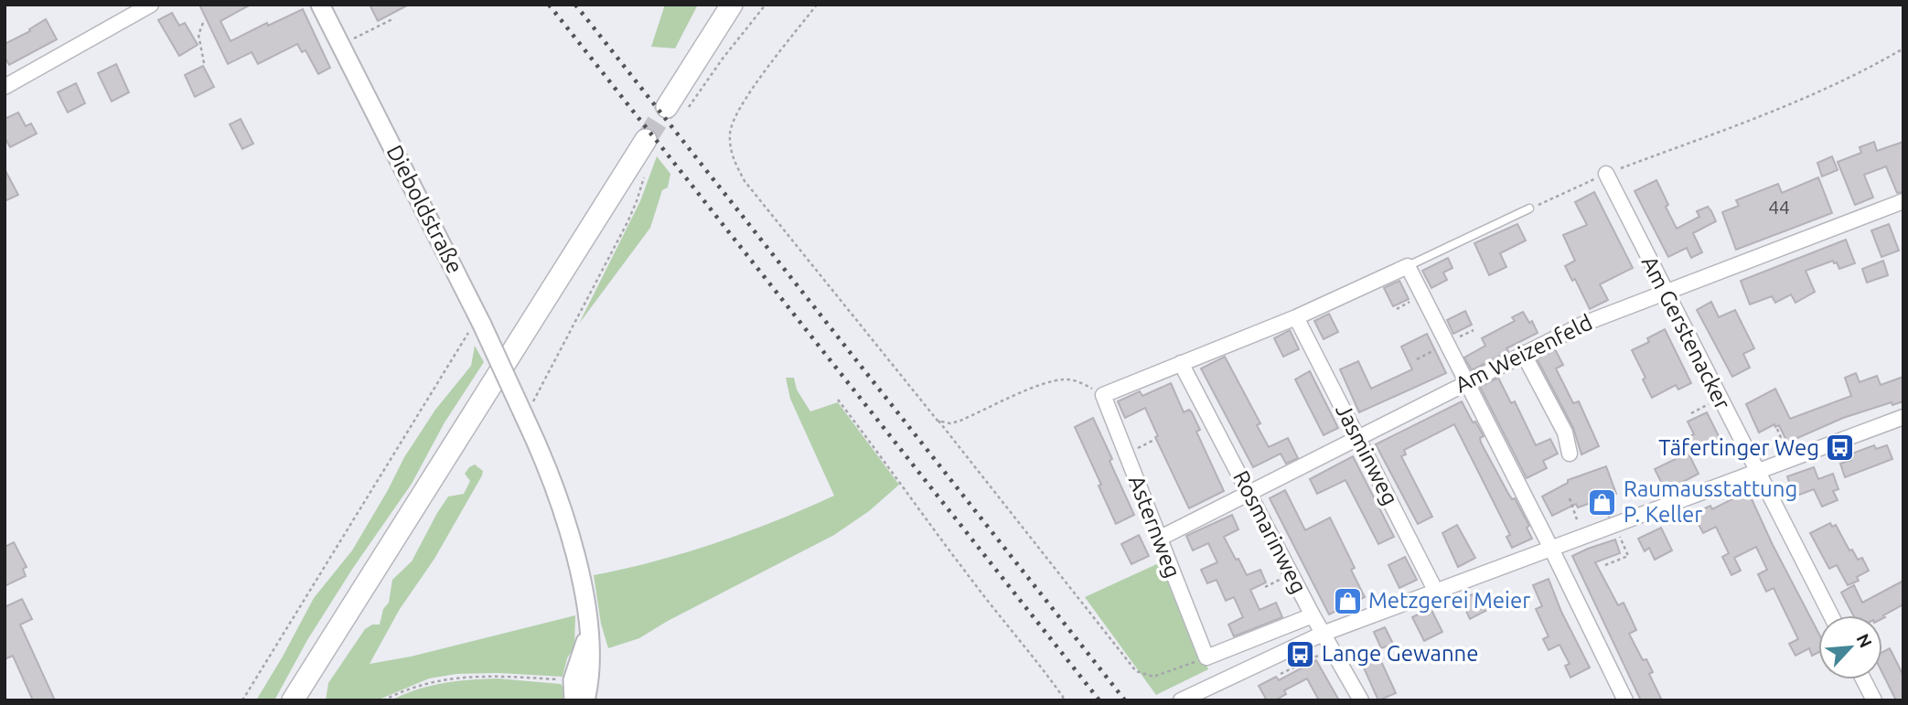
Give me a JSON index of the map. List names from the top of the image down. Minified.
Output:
{"streets":{"street":["Dieboldstraße","Am Gerstenacker","Am Weizenfeld","Jasminweg","Asternweg","Rosmarinweg"]},"crossings":[["Am Gerstenacker","Am Weizenfeld"],["Am Weizenfeld","Jasminweg"],["Am Weizenfeld","Asternweg"],["Am Weizenfeld","Rosmarinweg"]],"places":{"bus stop":["Täfertinger Weg","Lange Gewanne"],"shop":["Raumausstattung P. Keller","Metzgerei Meier"]},"house_numbers":["44"],"north":"top right"}
